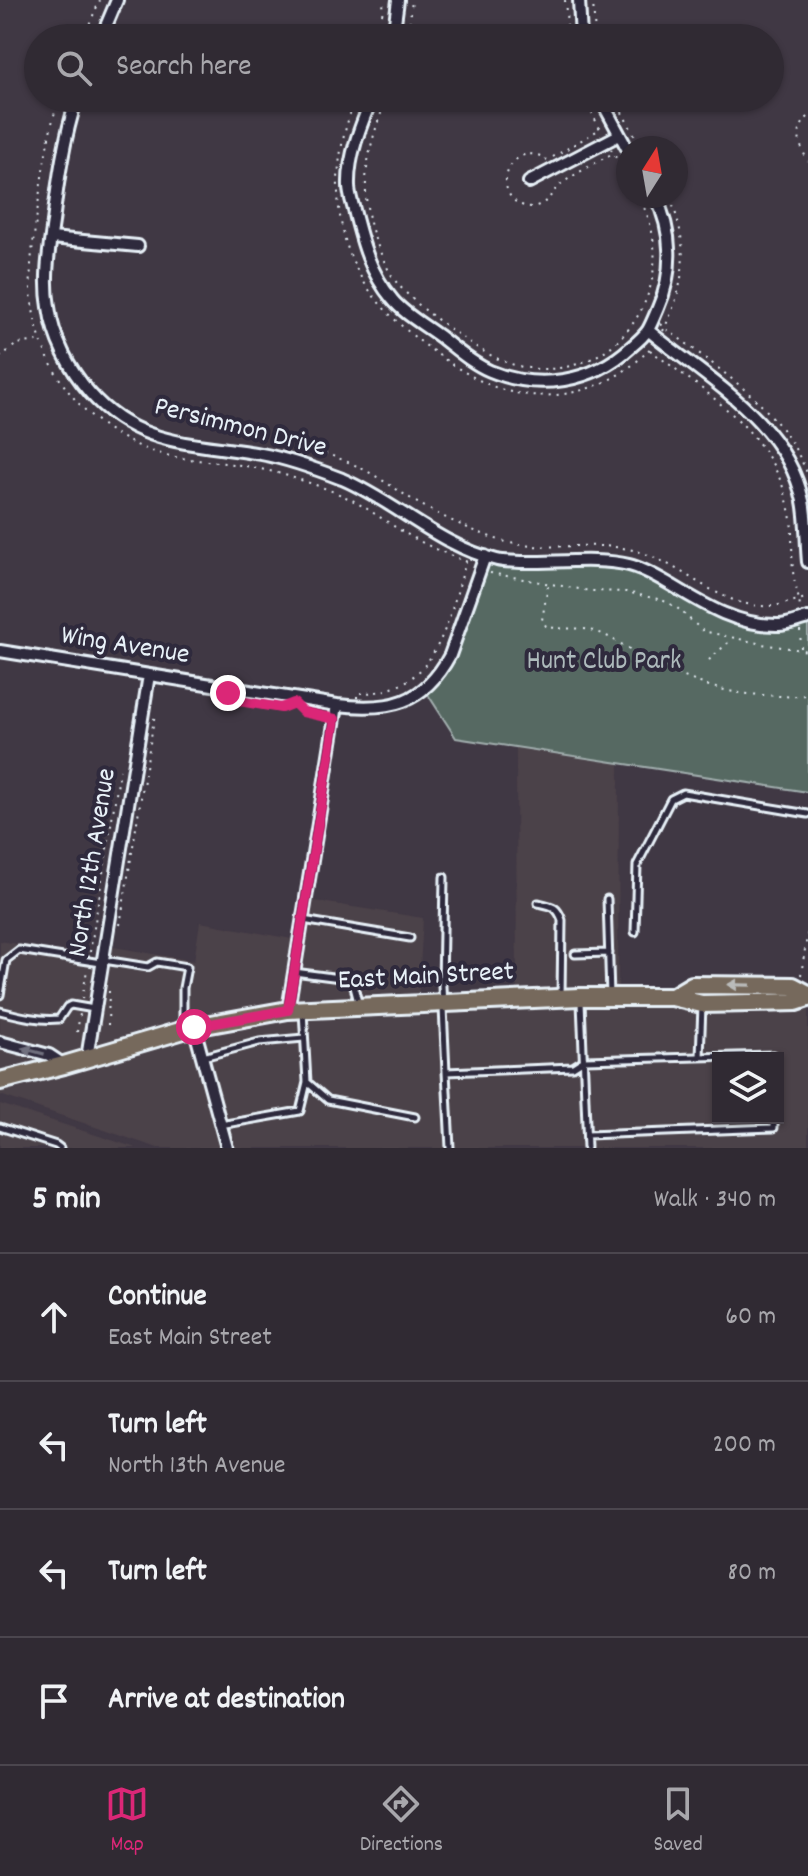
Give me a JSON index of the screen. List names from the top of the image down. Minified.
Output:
{"streets":{"main road":["East Main Street"],"street":["Persimmon Drive","Wing Avenue","North 12th Avenue"]},"crossings":[["Persimmon Drive","Wing Avenue"],["Wing Avenue","North 12th Avenue"],["North 12th Avenue","East Main Street"]],"parks":["Hunt Club Park"],"north":"top","page":{"search":"Search here","heading":["5 min","Walk · 340 m"],"list":[["Continue","East Main Street","60 m"],["Turn left","North 13th Avenue","200 m"],["Turn left","80 m"],"Arrive at destination"],"nav":["Map","Directions","Saved"]}}
